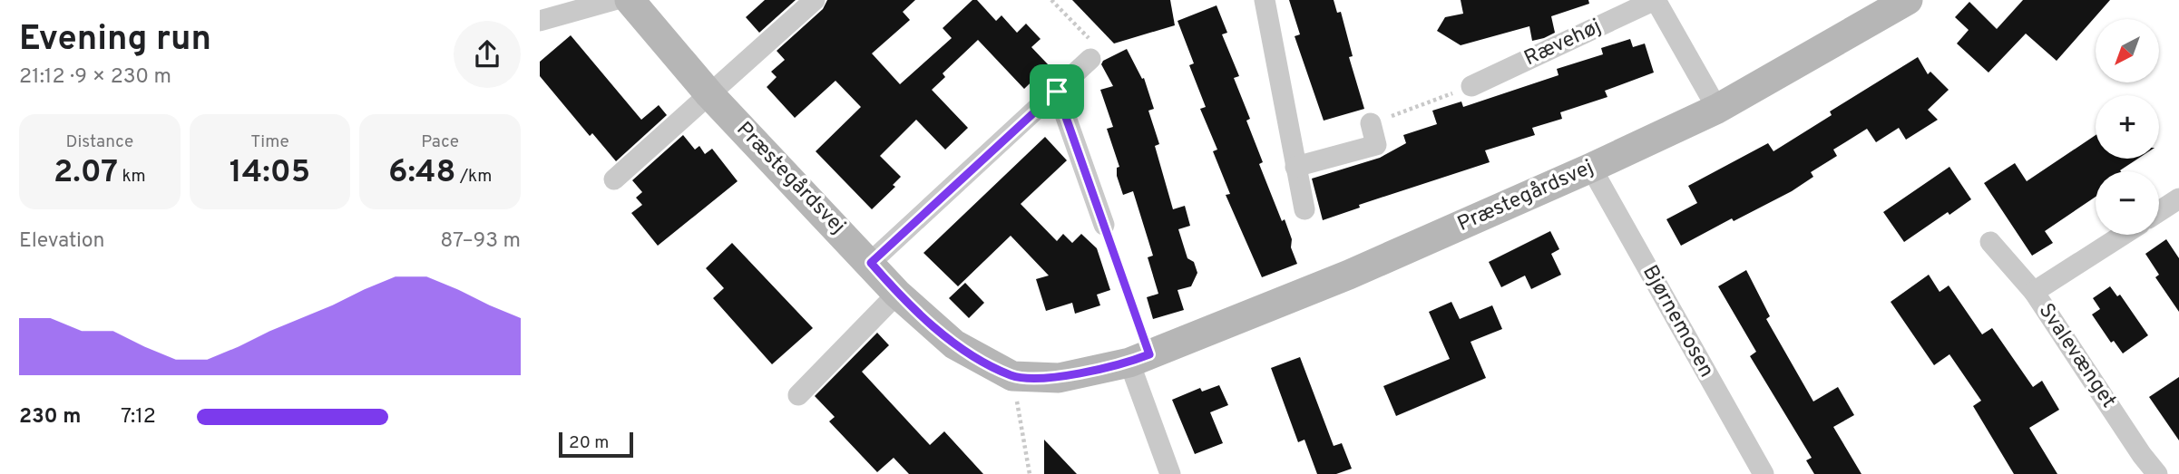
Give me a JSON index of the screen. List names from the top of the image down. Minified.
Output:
{"streets":{"street":["Rævehøj","Præstegårdsvej","Bjørnemosen","Svalevænget"]},"crossings":[["Præstegårdsvej","Bjørnemosen"]],"scale_bar":"20 m","north":"bottom left","page":{"heading":["Evening run","21:12 · 9 × 230 m"],"map_buttons":["+","−"],"stats":[["Distance","2.07 km"],["Time","14:05"],["Pace","6:48 /km"]],"chart":["Elevation","87–93 m"],"list":[{"name":"230 m","note":"7:12"}],"scale":"20 m"}}
